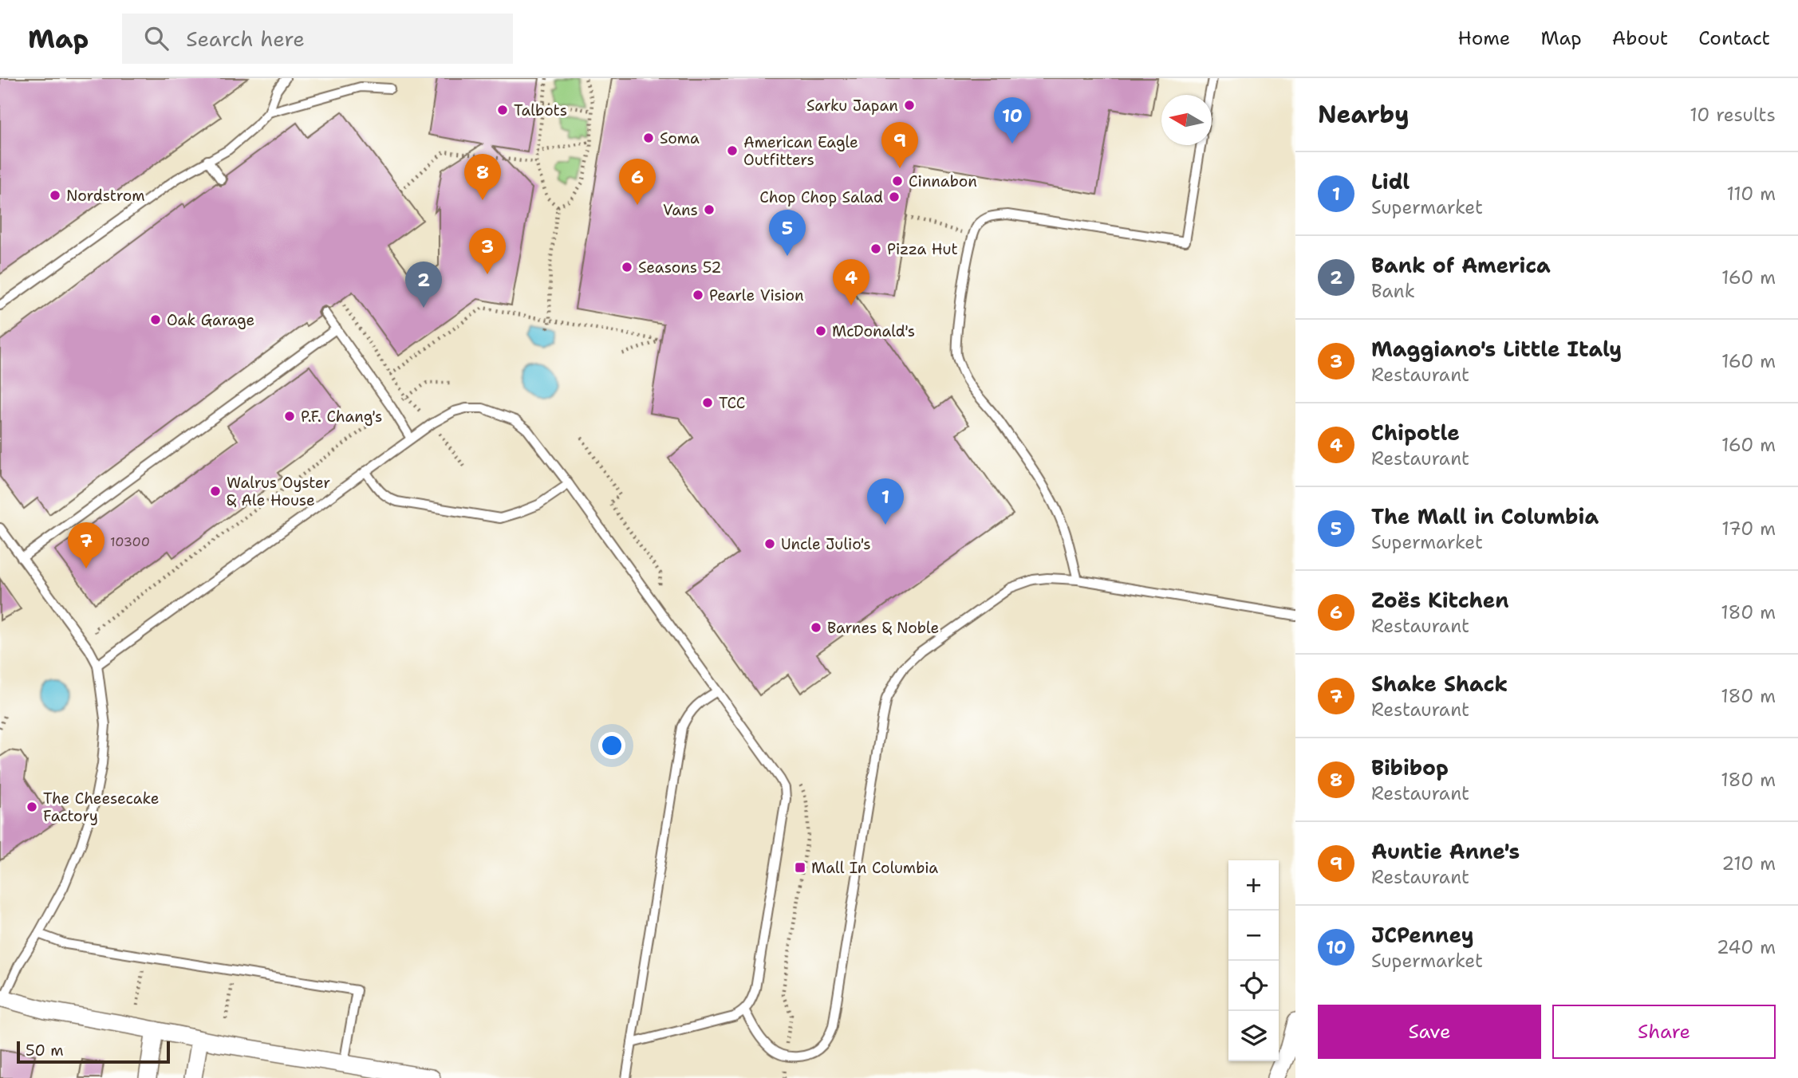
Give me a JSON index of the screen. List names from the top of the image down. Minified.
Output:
{"places":{"other":["Sarku Japan","Talbots","Soma","American Eagle Outfitters","Cinnabon","Nordstrom","Chop Chop Salad","Vans","Pizza Hut","Seasons 52","Pearle Vision","Oak Garage","McDonald's","TCC","P.F. Chang's","Walrus Oyster & Ale House","Uncle Julio's","Barnes & Noble","The Cheesecake Factory"],"transit":["Mall In Columbia"]},"house_numbers":["10300"],"scale_bar":"50 m","north":"left","page":{"header":"Map","search":"Search here","nav":["Home","Map","About","Contact"],"heading":["Nearby","10 results"],"pins":["10","9","8","6","5","3","4","2","1","7"],"list":[{"mark":"1","name":"Lidl","note":"Supermarket","value":"110 m"},{"mark":"2","name":"Bank of America","note":"Bank","value":"160 m"},{"mark":"3","name":"Maggiano's Little Italy","note":"Restaurant","value":"160 m"},{"mark":"4","name":"Chipotle","note":"Restaurant","value":"160 m"},{"mark":"5","name":"The Mall in Columbia","note":"Supermarket","value":"170 m"},{"mark":"6","name":"Zoës Kitchen","note":"Restaurant","value":"180 m"},{"mark":"7","name":"Shake Shack","note":"Restaurant","value":"180 m"},{"mark":"8","name":"Bibibop","note":"Restaurant","value":"180 m"},{"mark":"9","name":"Auntie Anne's","note":"Restaurant","value":"210 m"},{"mark":"10","name":"JCPenney","note":"Supermarket","value":"240 m"}],"map_buttons":["+","−"],"buttons":["Save","Share"],"scale":"50 m"}}
